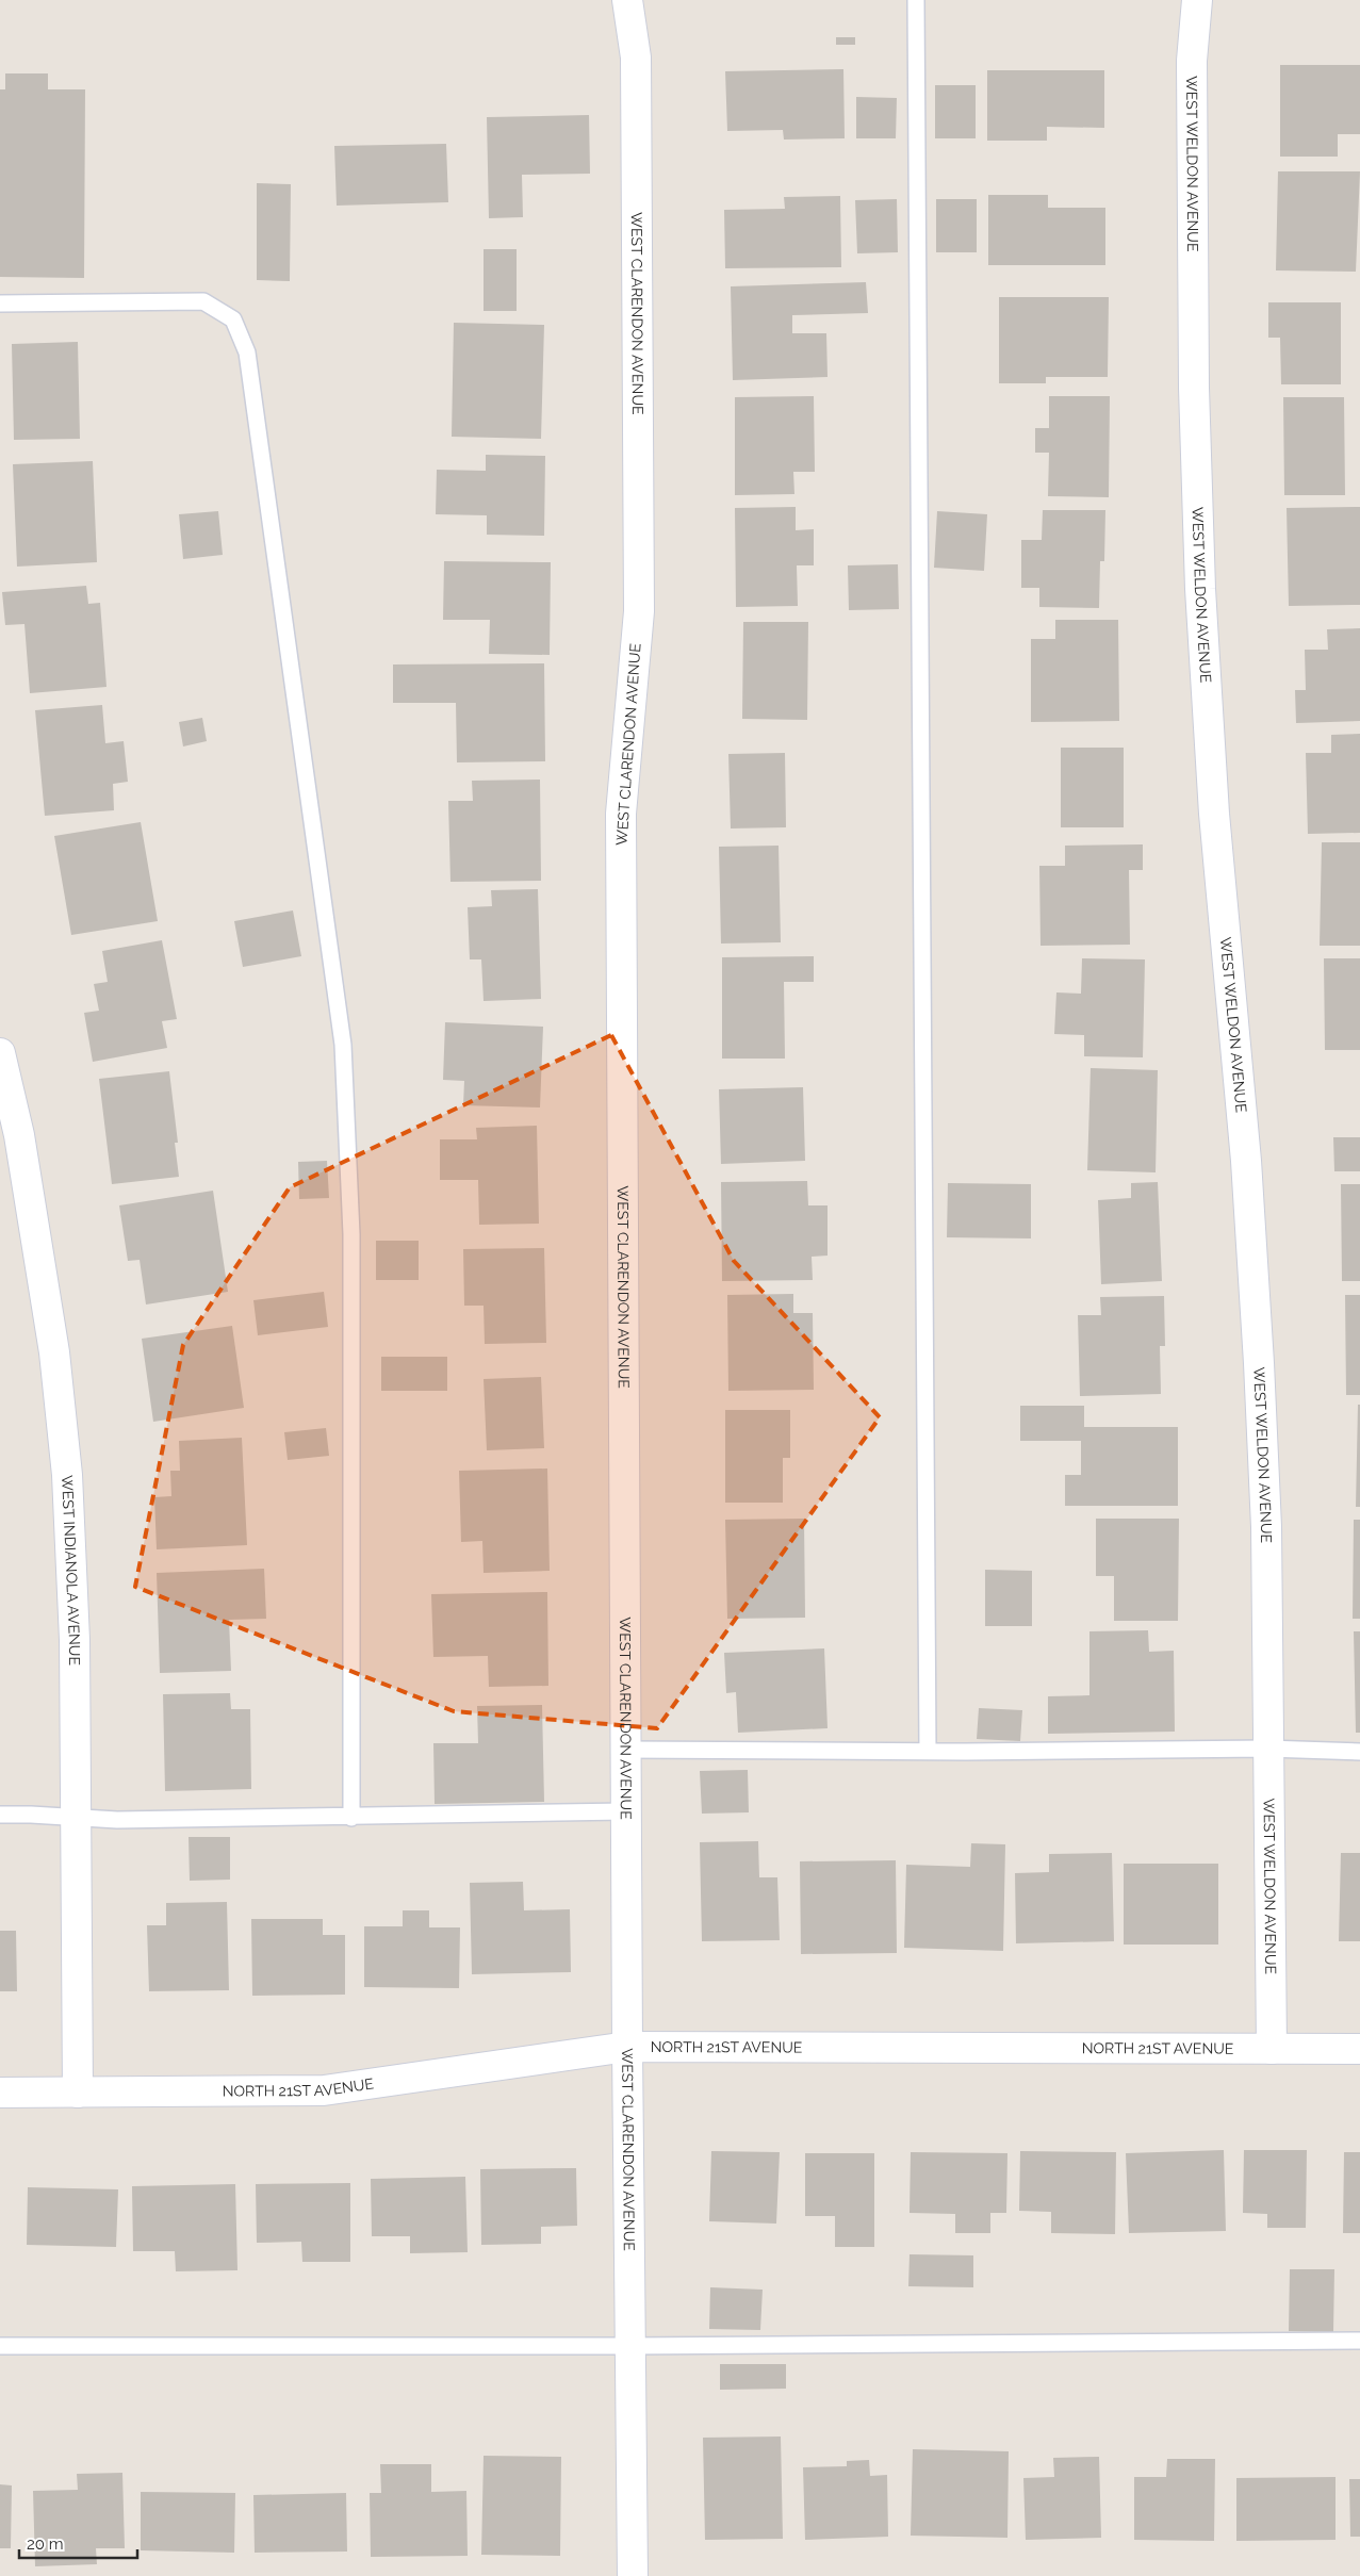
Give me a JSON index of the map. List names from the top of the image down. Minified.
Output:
{"streets":{"street":["WEST WELDON AVENUE","WEST CLARENDON AVENUE","WEST INDIANOLA AVENUE","NORTH 21ST AVENUE"]},"crossings":[["WEST WELDON AVENUE","NORTH 21ST AVENUE"],["WEST CLARENDON AVENUE","NORTH 21ST AVENUE"],["WEST INDIANOLA AVENUE","NORTH 21ST AVENUE"]],"scale_bar":"20 m"}
